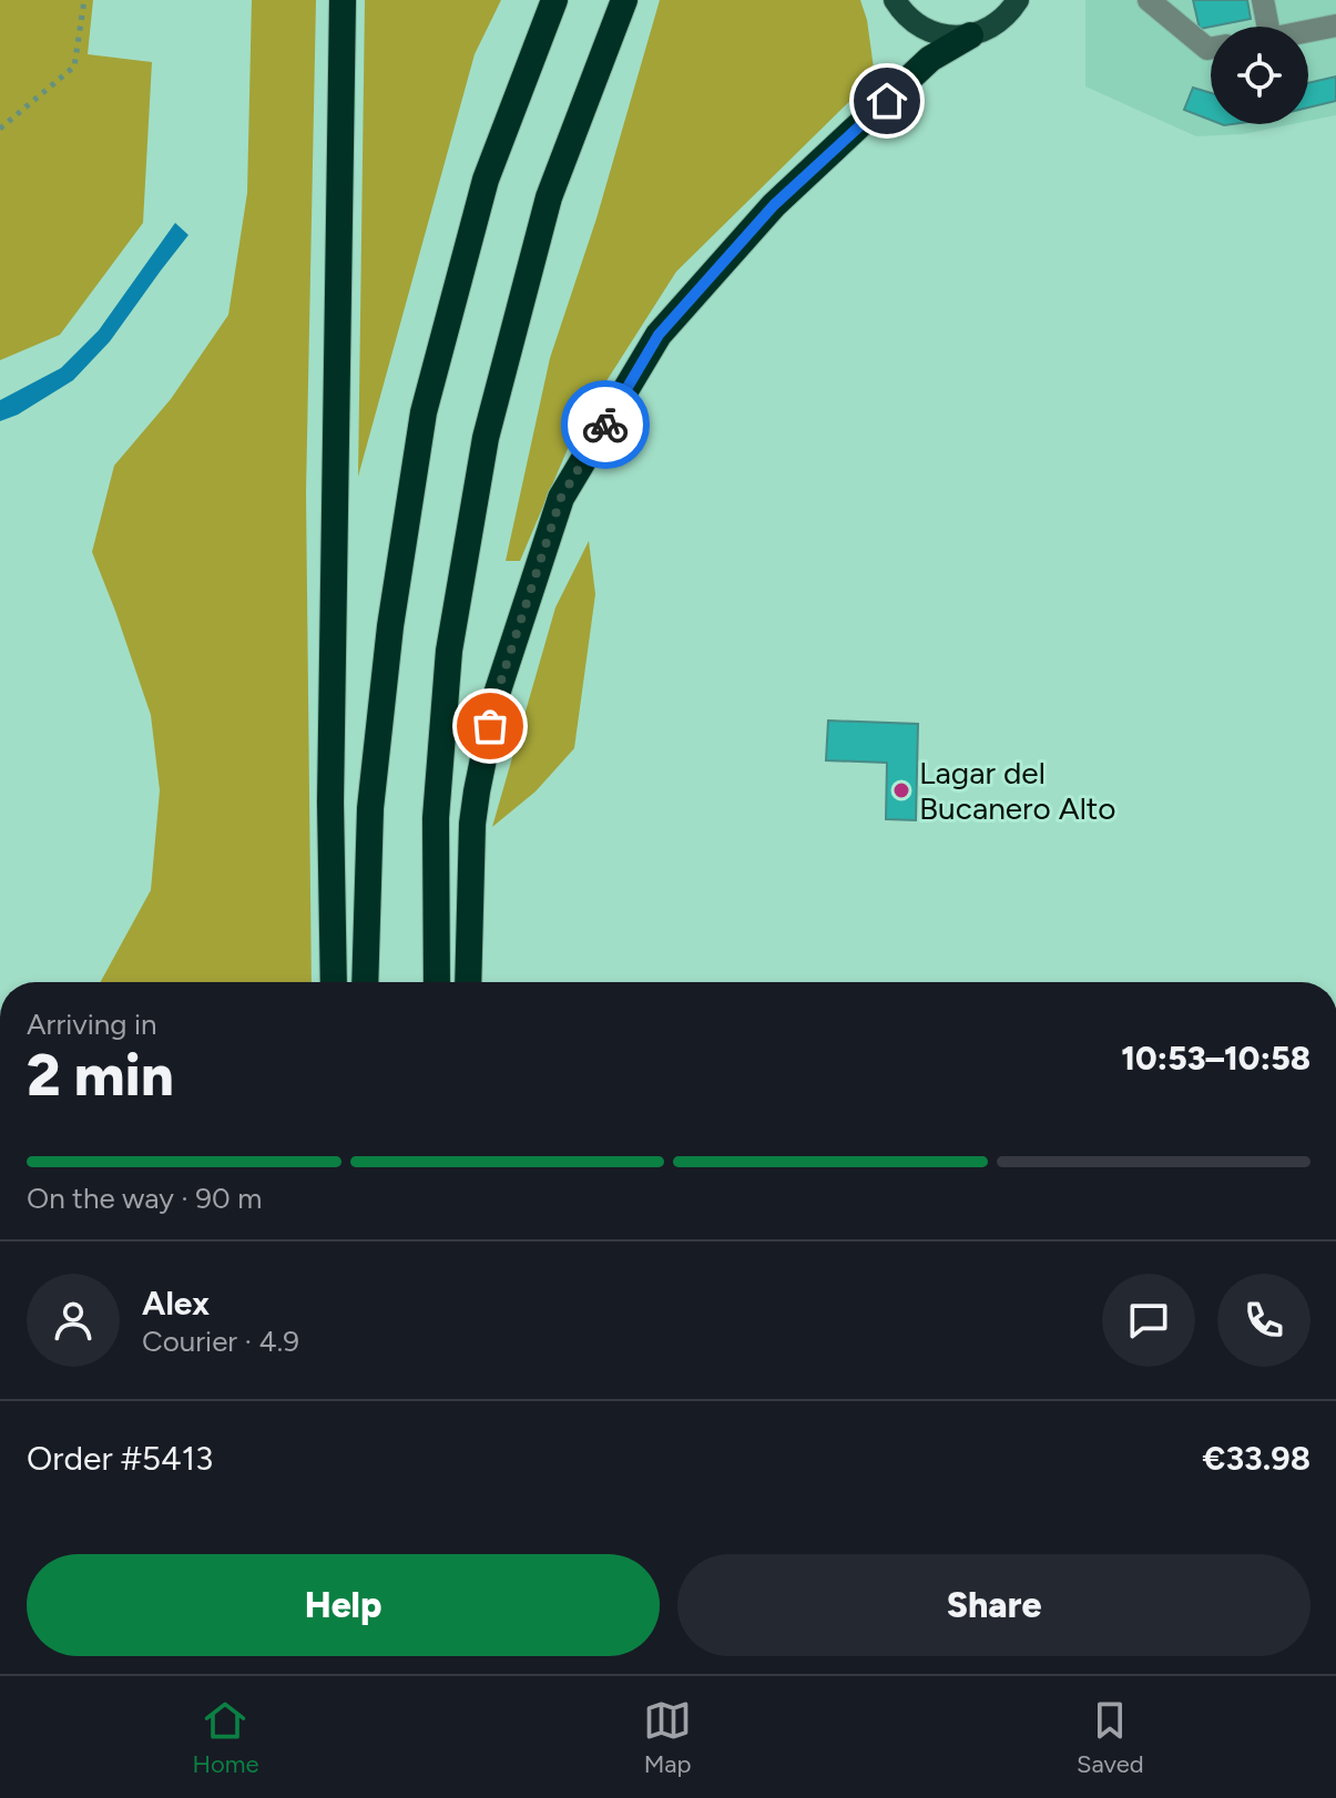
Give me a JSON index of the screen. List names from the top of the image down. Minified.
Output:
{"places":["Lagar del Bucanero Alto"],"page":{"heading":["2 min","Arriving in","10:53–10:58"],"panel":["Alex","Courier · 4.9","Order #5413","€33.98"],"bar":"On the way · 90 m","buttons":["Help","Share"],"tabs":["Home","Map","Saved"]}}
